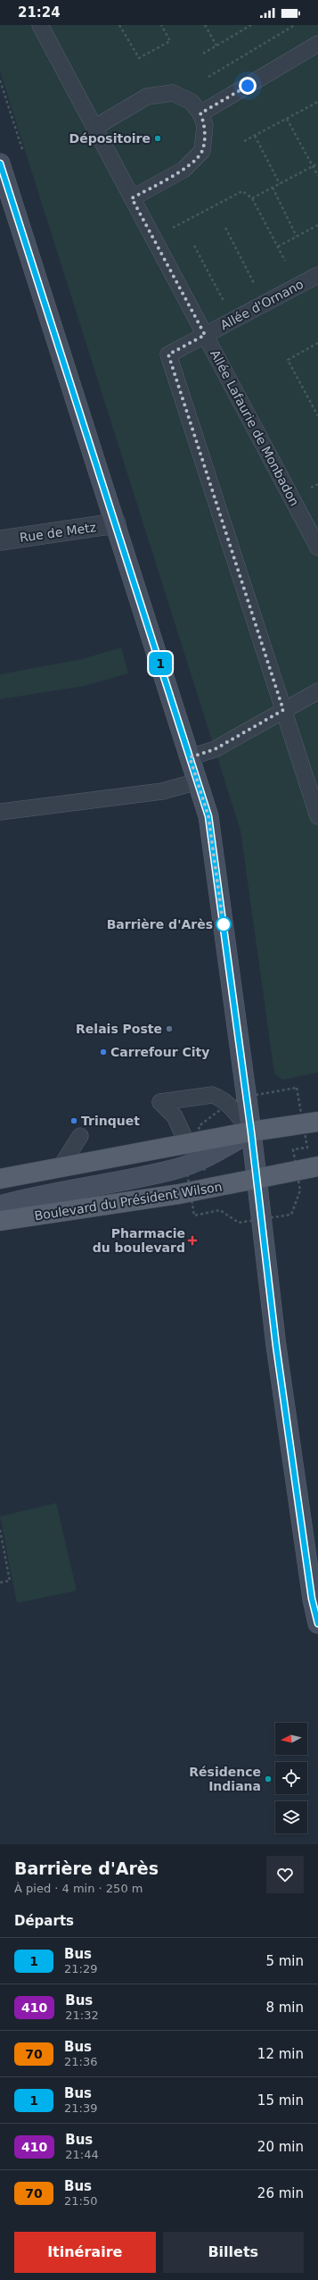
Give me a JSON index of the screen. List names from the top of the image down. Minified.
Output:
{"streets":{"main road":["Boulevard du Président Wilson"],"street":["Rue de Metz"],"lane":["Allée d'Ornano","Allée Lafaurie de Monbadon"]},"crossings":[["Allée d'Ornano","Allée Lafaurie de Monbadon"]],"places":{"other":["Dépositoire","Barrière d'Arès","Relais Poste","Carrefour City","Trinquet","Résidence Indiana"],"health":["Pharmacie du boulevard"]},"lines":["bus line 1"],"north":"left","page":{"status":"21:24","on_map":"1","heading":[["Barrière d'Arès","À pied · 4 min · 250 m"],"Départs"],"list":[{"mark":"1","name":"Bus","note":"21:29","value":"5 min"},{"mark":"410","name":"Bus","note":"21:32","value":"8 min"},{"mark":"70","name":"Bus","note":"21:36","value":"12 min"},{"mark":"1","name":"Bus","note":"21:39","value":"15 min"},{"mark":"410","name":"Bus","note":"21:44","value":"20 min"},{"mark":"70","name":"Bus","note":"21:50","value":"26 min"}],"buttons":["Itinéraire","Billets"]}}
